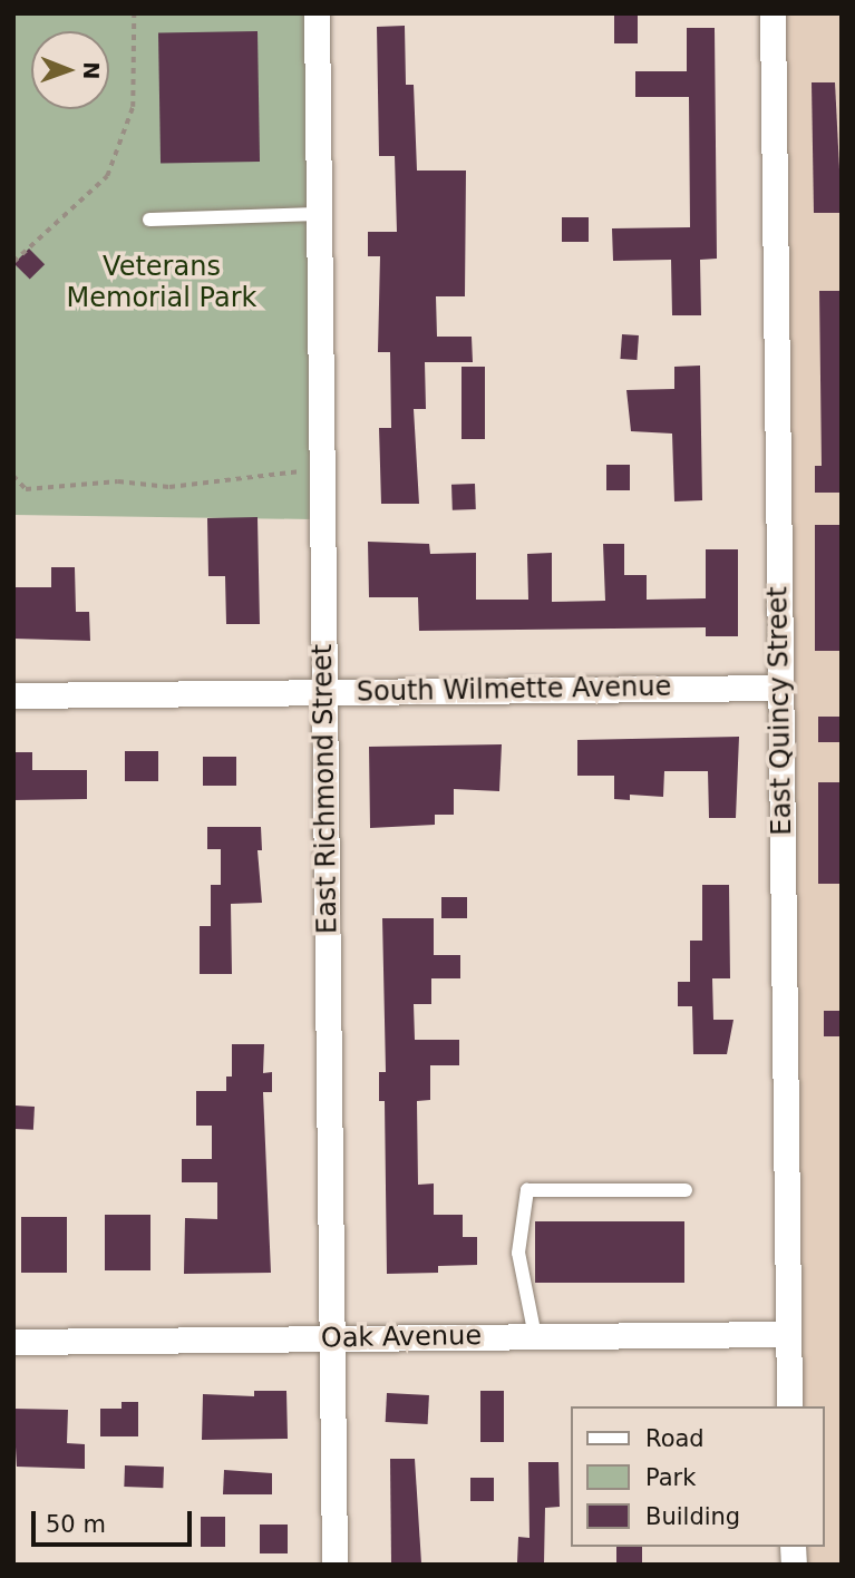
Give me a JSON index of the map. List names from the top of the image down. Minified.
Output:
{"streets":{"street":["South Wilmette Avenue","East Quincy Street","East Richmond Street","Oak Avenue"]},"crossings":[["South Wilmette Avenue","East Quincy Street"],["South Wilmette Avenue","East Richmond Street"],["East Quincy Street","Oak Avenue"],["East Richmond Street","Oak Avenue"]],"parks":["Veterans Memorial Park"],"legend":["Road","Park","Building"],"scale_bar":"50 m","north":"right"}
